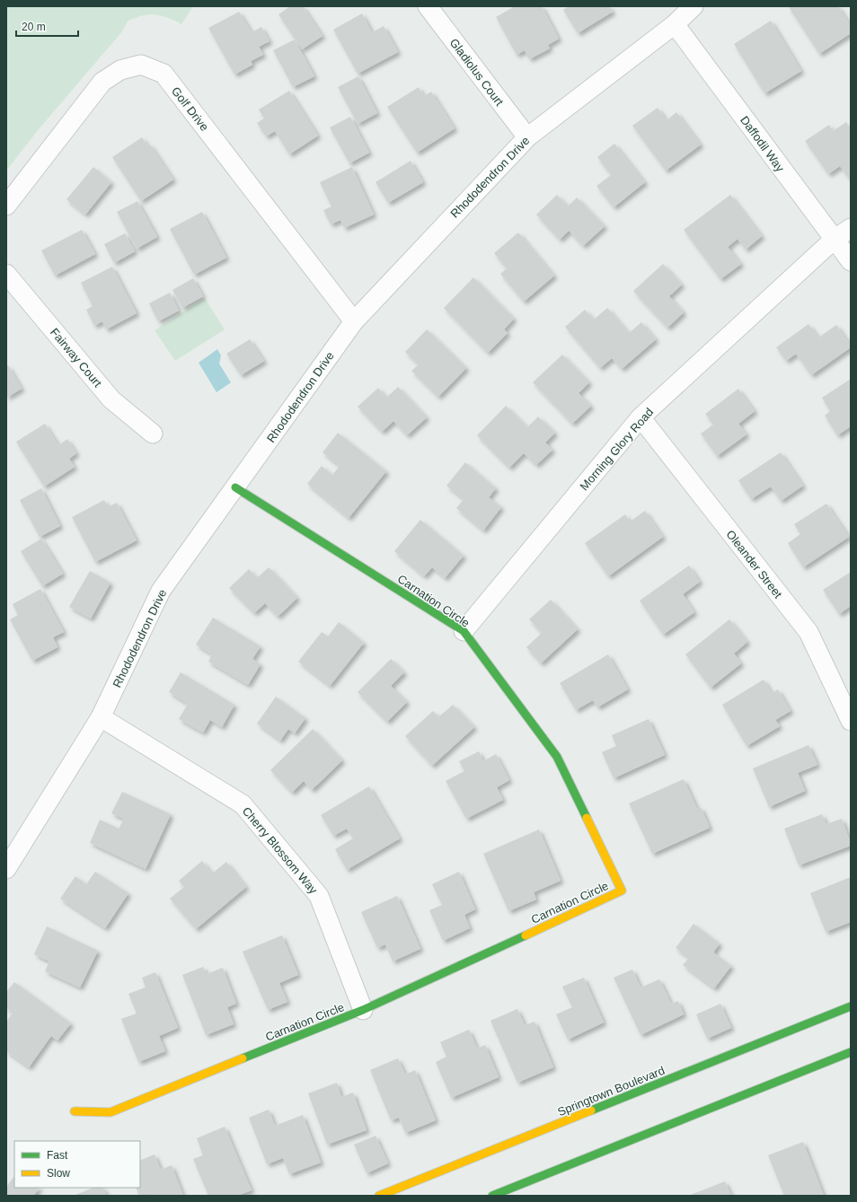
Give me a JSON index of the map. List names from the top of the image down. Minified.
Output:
{"streets":{"street":["Gladiolus Court","Golf Drive","Daffodil Way","Rhododendron Drive","Fairway Court","Morning Glory Road","Oleander Street","Carnation Circle","Cherry Blossom Way","Springtown Boulevard"]},"crossings":[["Gladiolus Court","Rhododendron Drive"],["Golf Drive","Rhododendron Drive"],["Daffodil Way","Rhododendron Drive"],["Daffodil Way","Morning Glory Road"],["Rhododendron Drive","Carnation Circle"],["Rhododendron Drive","Cherry Blossom Way"],["Morning Glory Road","Oleander Street"],["Morning Glory Road","Carnation Circle"],["Carnation Circle","Cherry Blossom Way"]],"legend":["Fast","Slow"],"scale_bar":"20 m"}
